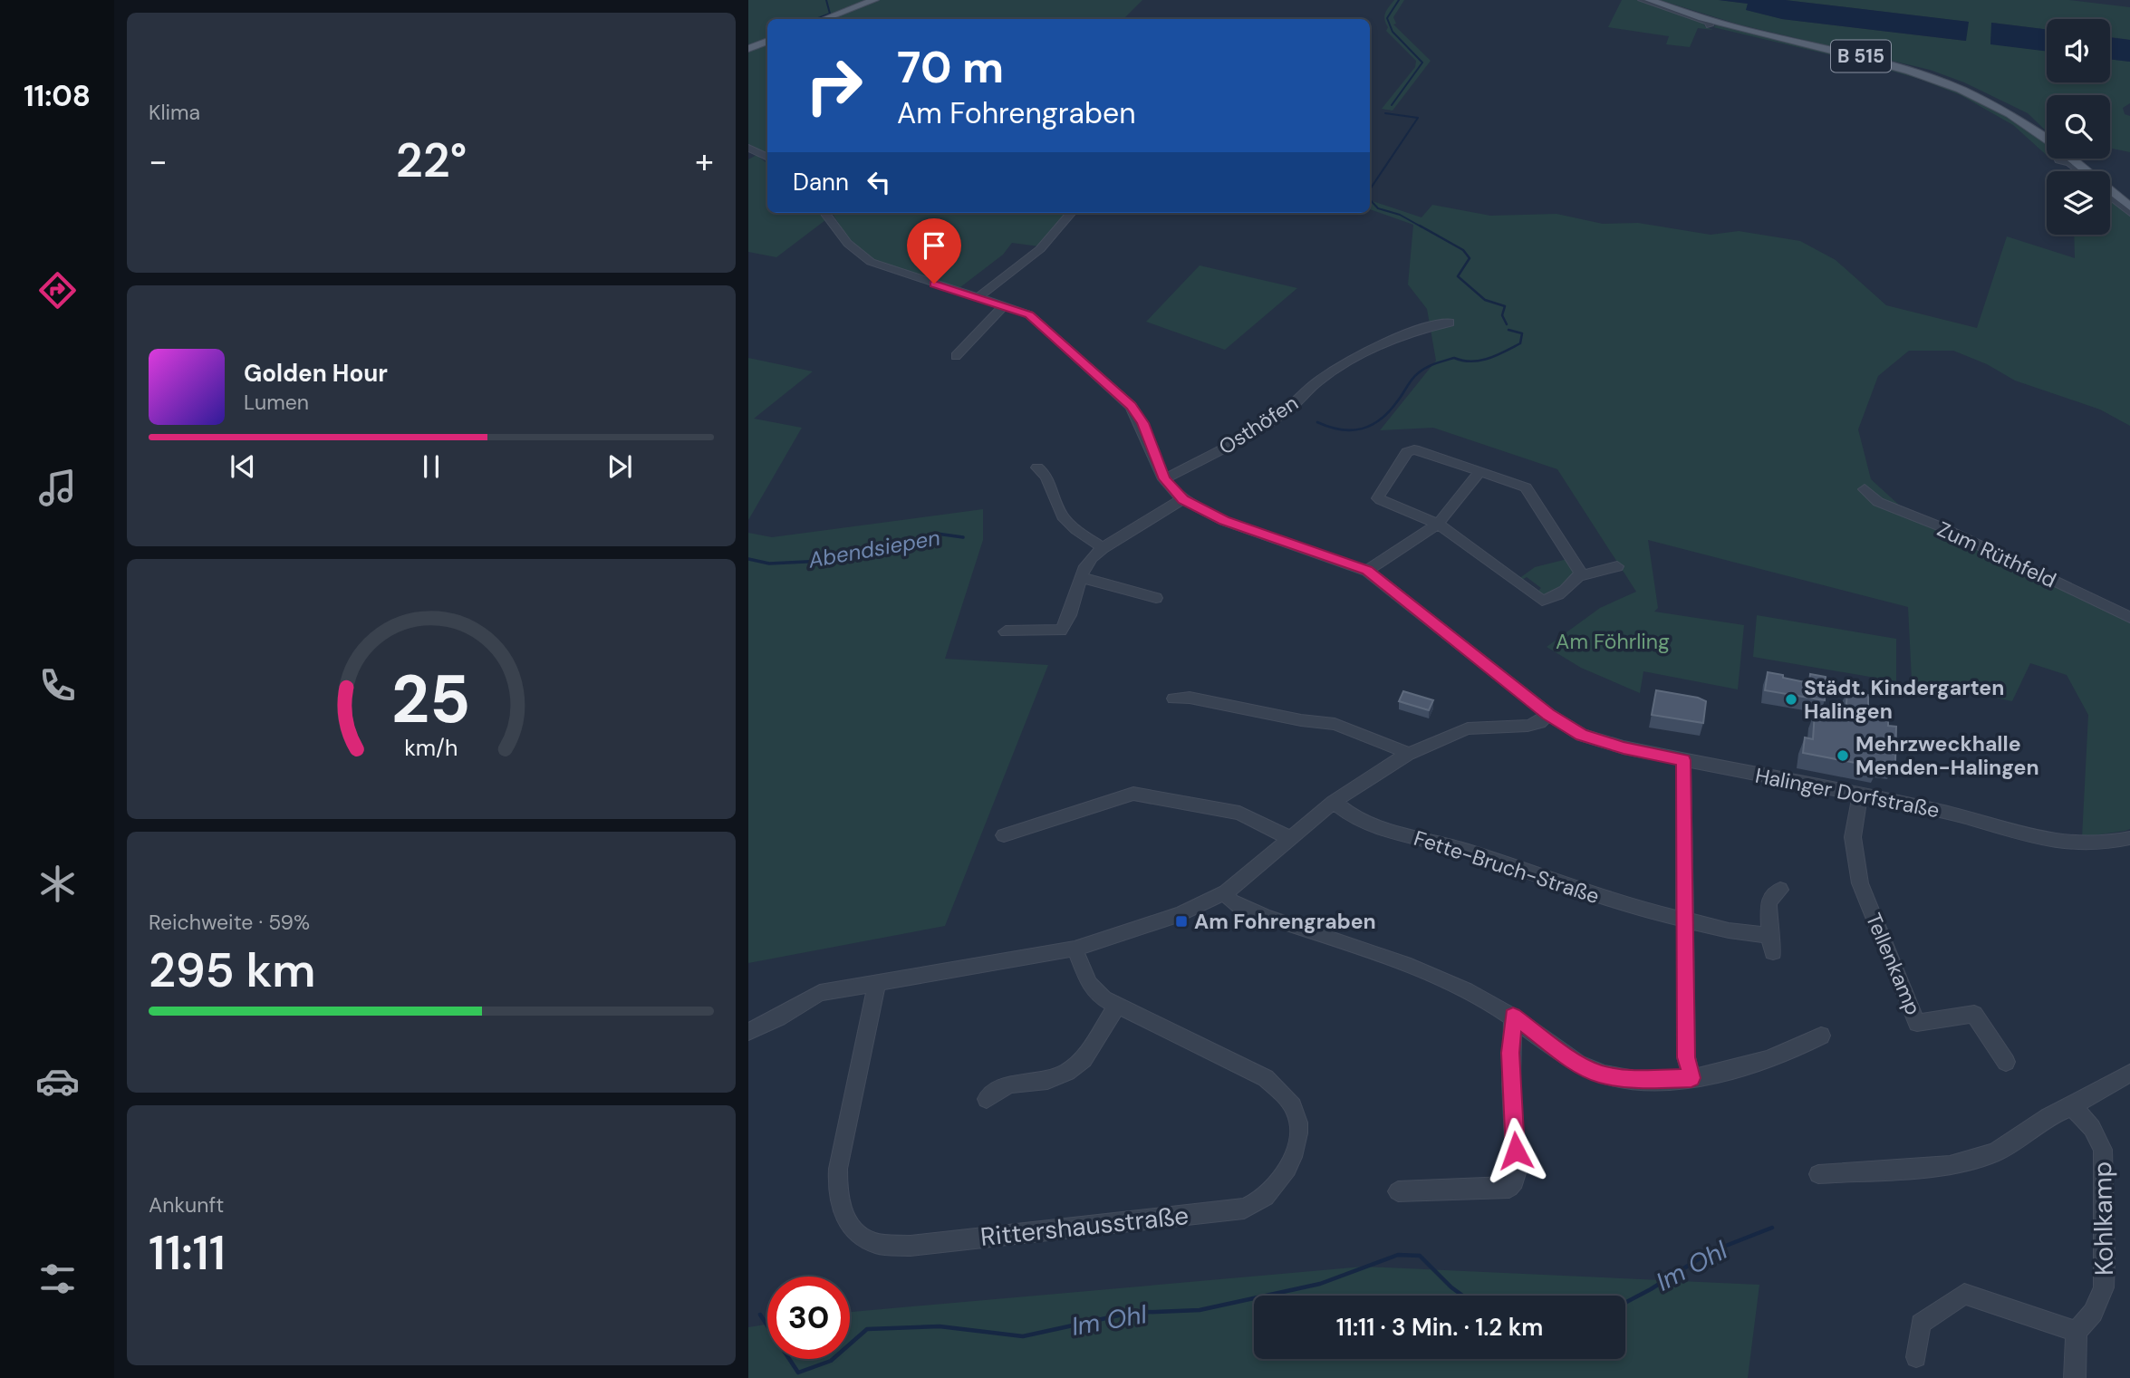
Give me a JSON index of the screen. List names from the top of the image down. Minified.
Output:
{"streets":{"main road":["B 515"],"street":["Osthöfen","Zum Rüthfeld","Halinger Dorfstraße","Fette-Bruch-Straße","Tellenkamp","Kohlkamp","Rittershausstraße"]},"crossings":[["Osthöfen","Halinger Dorfstraße"],["Halinger Dorfstraße","Tellenkamp"]],"water":["Abendsiepen","Im Ohl"],"parks":["Am Föhrling"],"places":{"other":["Städt. Kindergarten Halingen","Mehrzweckhalle Menden-Halingen"],"transit":["Am Fohrengraben"]},"page":{"tabs":"11:08","tile":["Klima",["Reichweite · 59%","295 km"],["Ankunft","11:11"]],"turn":["70 m","Am Fohrengraben"],"heat":["−","22°","+"],"then":"Dann","song":["Golden Hour","Lumen"],"limit":"30","trip":"11:11 · 3 Min. · 1.2 km","gauge":["25","km/h"]}}
